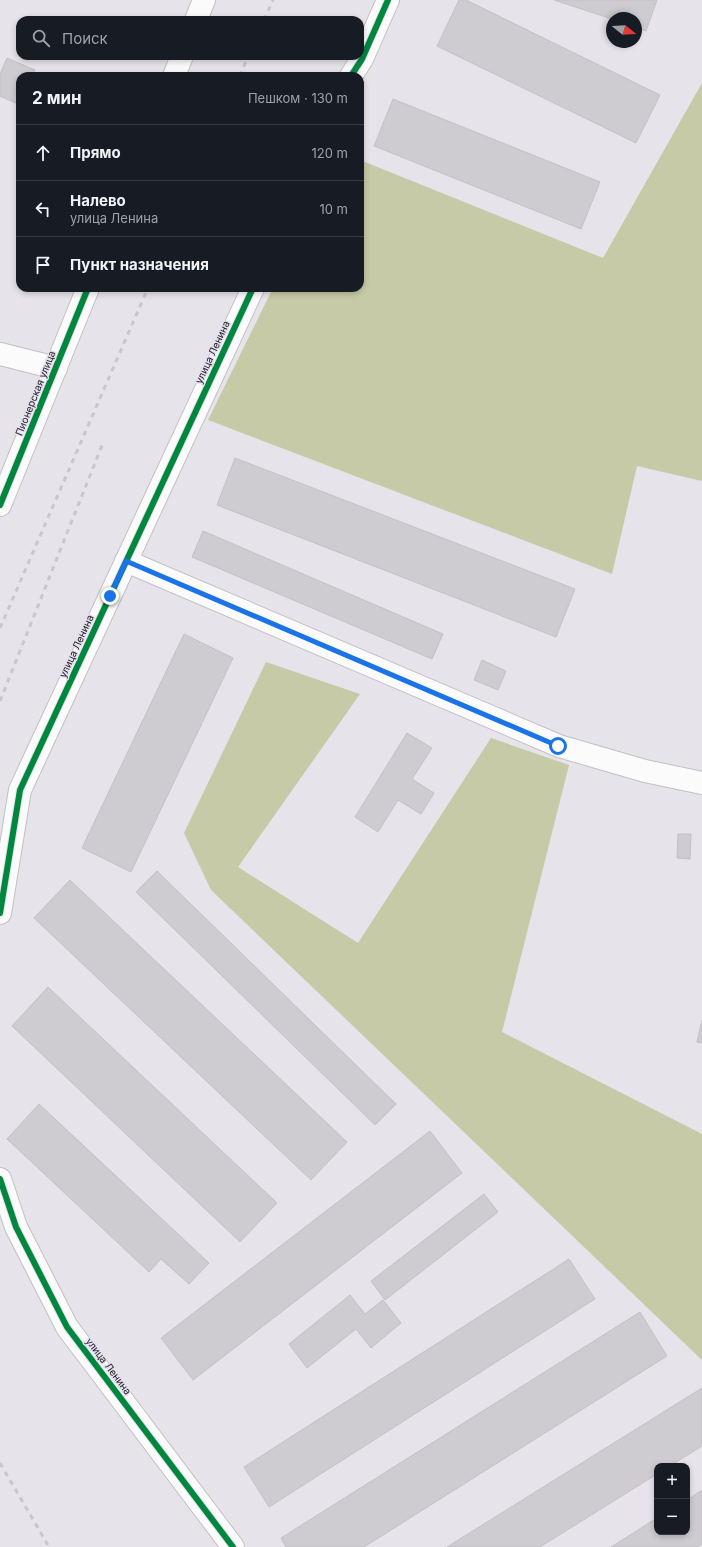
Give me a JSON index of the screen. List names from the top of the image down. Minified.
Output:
{"streets":{"street":["улица Ленина","Пионерская улица"]},"north":"right","page":{"search":"Поиск","heading":["2 мин","Пешком · 130 m"],"list":[["Прямо","120 m"],["Налево","улица Ленина","10 m"],"Пункт назначения"],"map_buttons":["+","−"]}}
